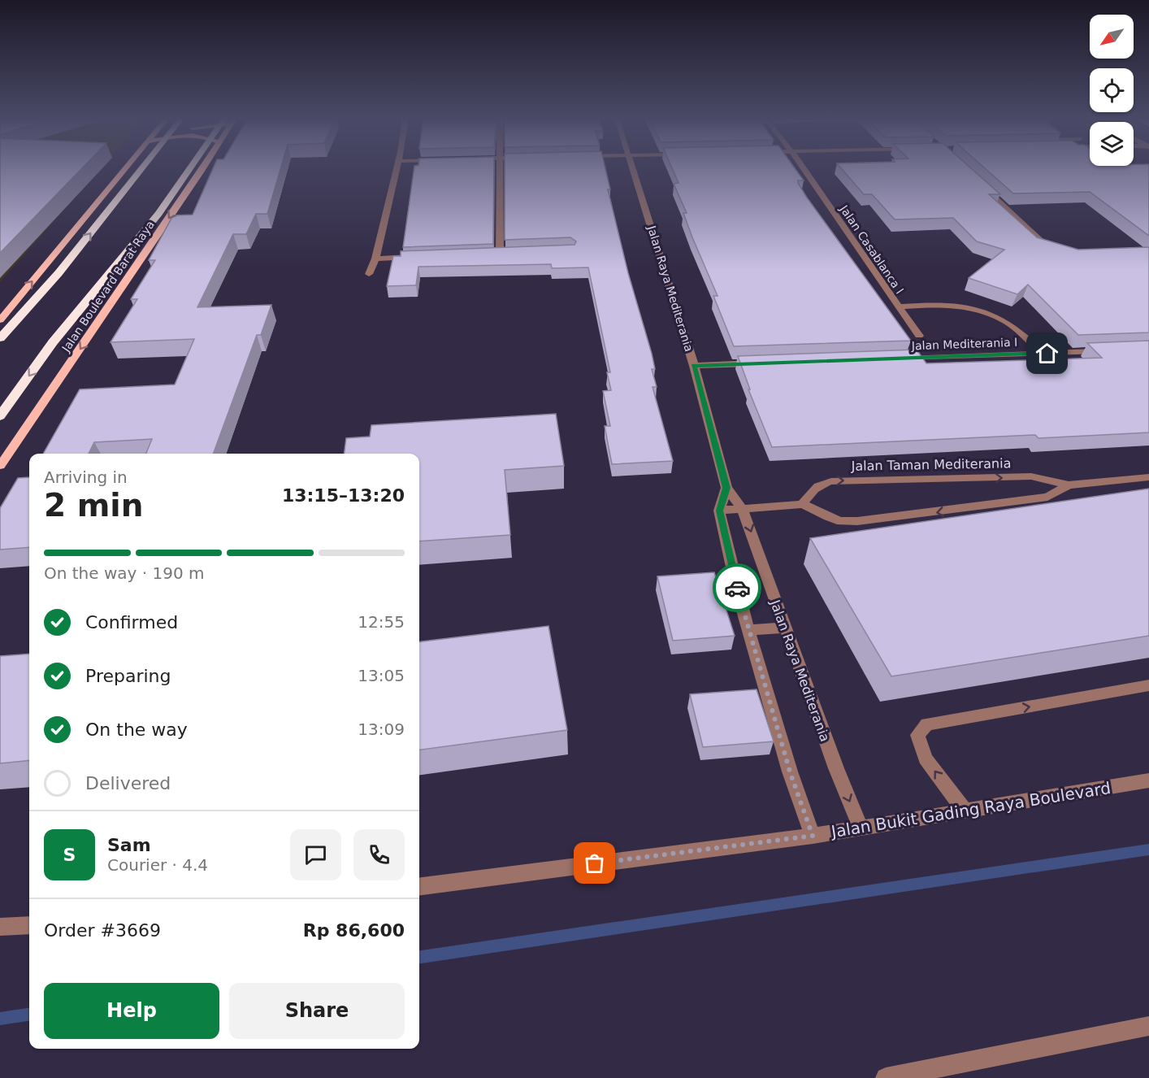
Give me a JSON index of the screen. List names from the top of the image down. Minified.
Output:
{"streets":{"main road":["Jalan Boulevard Barat Raya"],"street":["Jalan Casablanca I","Jalan Raya Mediterania","Jalan Mediterania I","Jalan Taman Mediterania","Jalan Bukit Gading Raya Boulevard"]},"crossings":[["Jalan Raya Mediterania","Jalan Bukit Gading Raya Boulevard"]],"north":"bottom left","page":{"heading":["2 min","Arriving in","13:15–13:20"],"panel":["Sam","Courier · 4.4","Order #3669","Rp 86,600"],"bar":"On the way · 190 m","list":[["Confirmed","12:55"],["Preparing","13:05"],["On the way","13:09"],"Delivered"],"round":"S","buttons":["Help","Share"]}}
